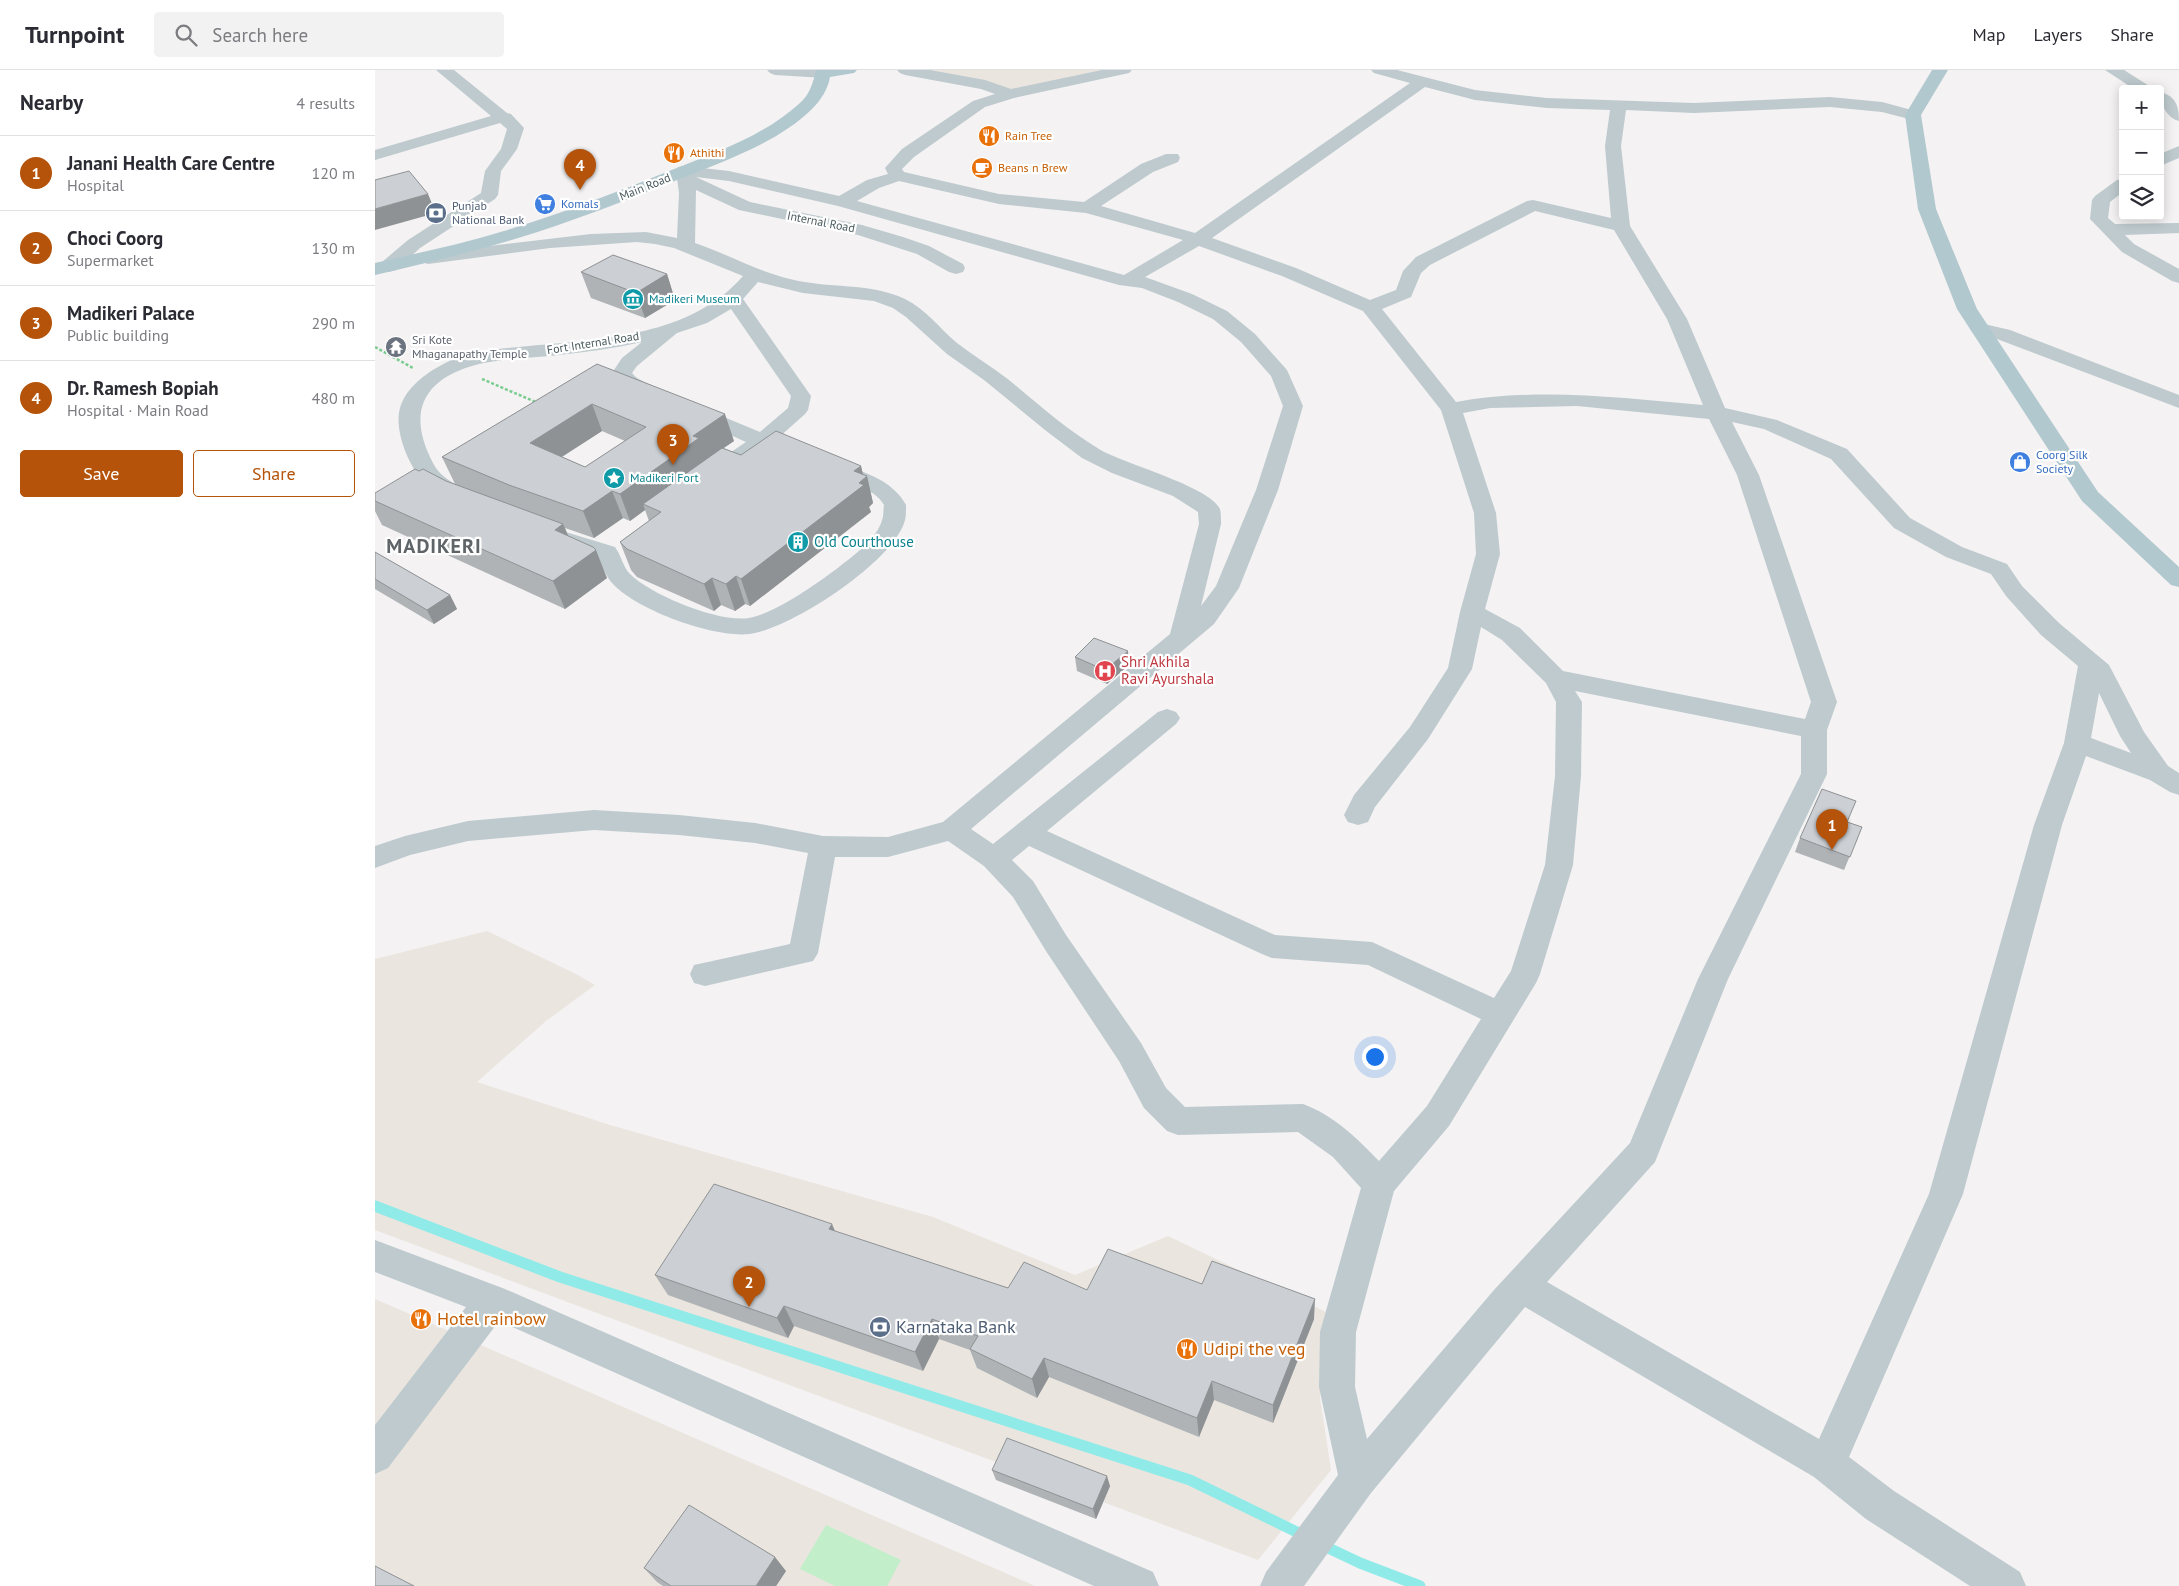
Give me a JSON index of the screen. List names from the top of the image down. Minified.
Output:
{"streets":{"main road":["Main Road"],"street":["Internal Road","Fort Internal Road"]},"crossings":[["Main Road","Internal Road"]],"districts":["MADIKERI"],"places":{"restaurant":["Rain Tree","Athithi","Hotel rainbow","Udipi the veg"],"cafe":["Beans n Brew"],"supermarket":["Komals"],"bank":["Punjab National Bank","Karnataka Bank"],"museum":["Madikeri Museum"],"temple":["Sri Kote Mhaganapathy Temple"],"shop":["Coorg Silk Society"],"place":["Madikeri Fort"],"building":["Old Courthouse"],"hospital":["Shri Akhila Ravi Ayurshala"]},"page":{"header":"Turnpoint","search":"Search here","nav":["Map","Layers","Share"],"heading":["Nearby","4 results"],"map_buttons":["+","−"],"list":[{"mark":"1","name":"Janani Health Care Centre","note":"Hospital","value":"120 m"},{"mark":"2","name":"Choci Coorg","note":"Supermarket","value":"130 m"},{"mark":"3","name":"Madikeri Palace","note":"Public building","value":"290 m"},{"mark":"4","name":"Dr. Ramesh Bopiah","note":"Hospital · Main Road","value":"480 m"}],"pins":["4","3","1","2"],"buttons":["Save","Share"]}}
